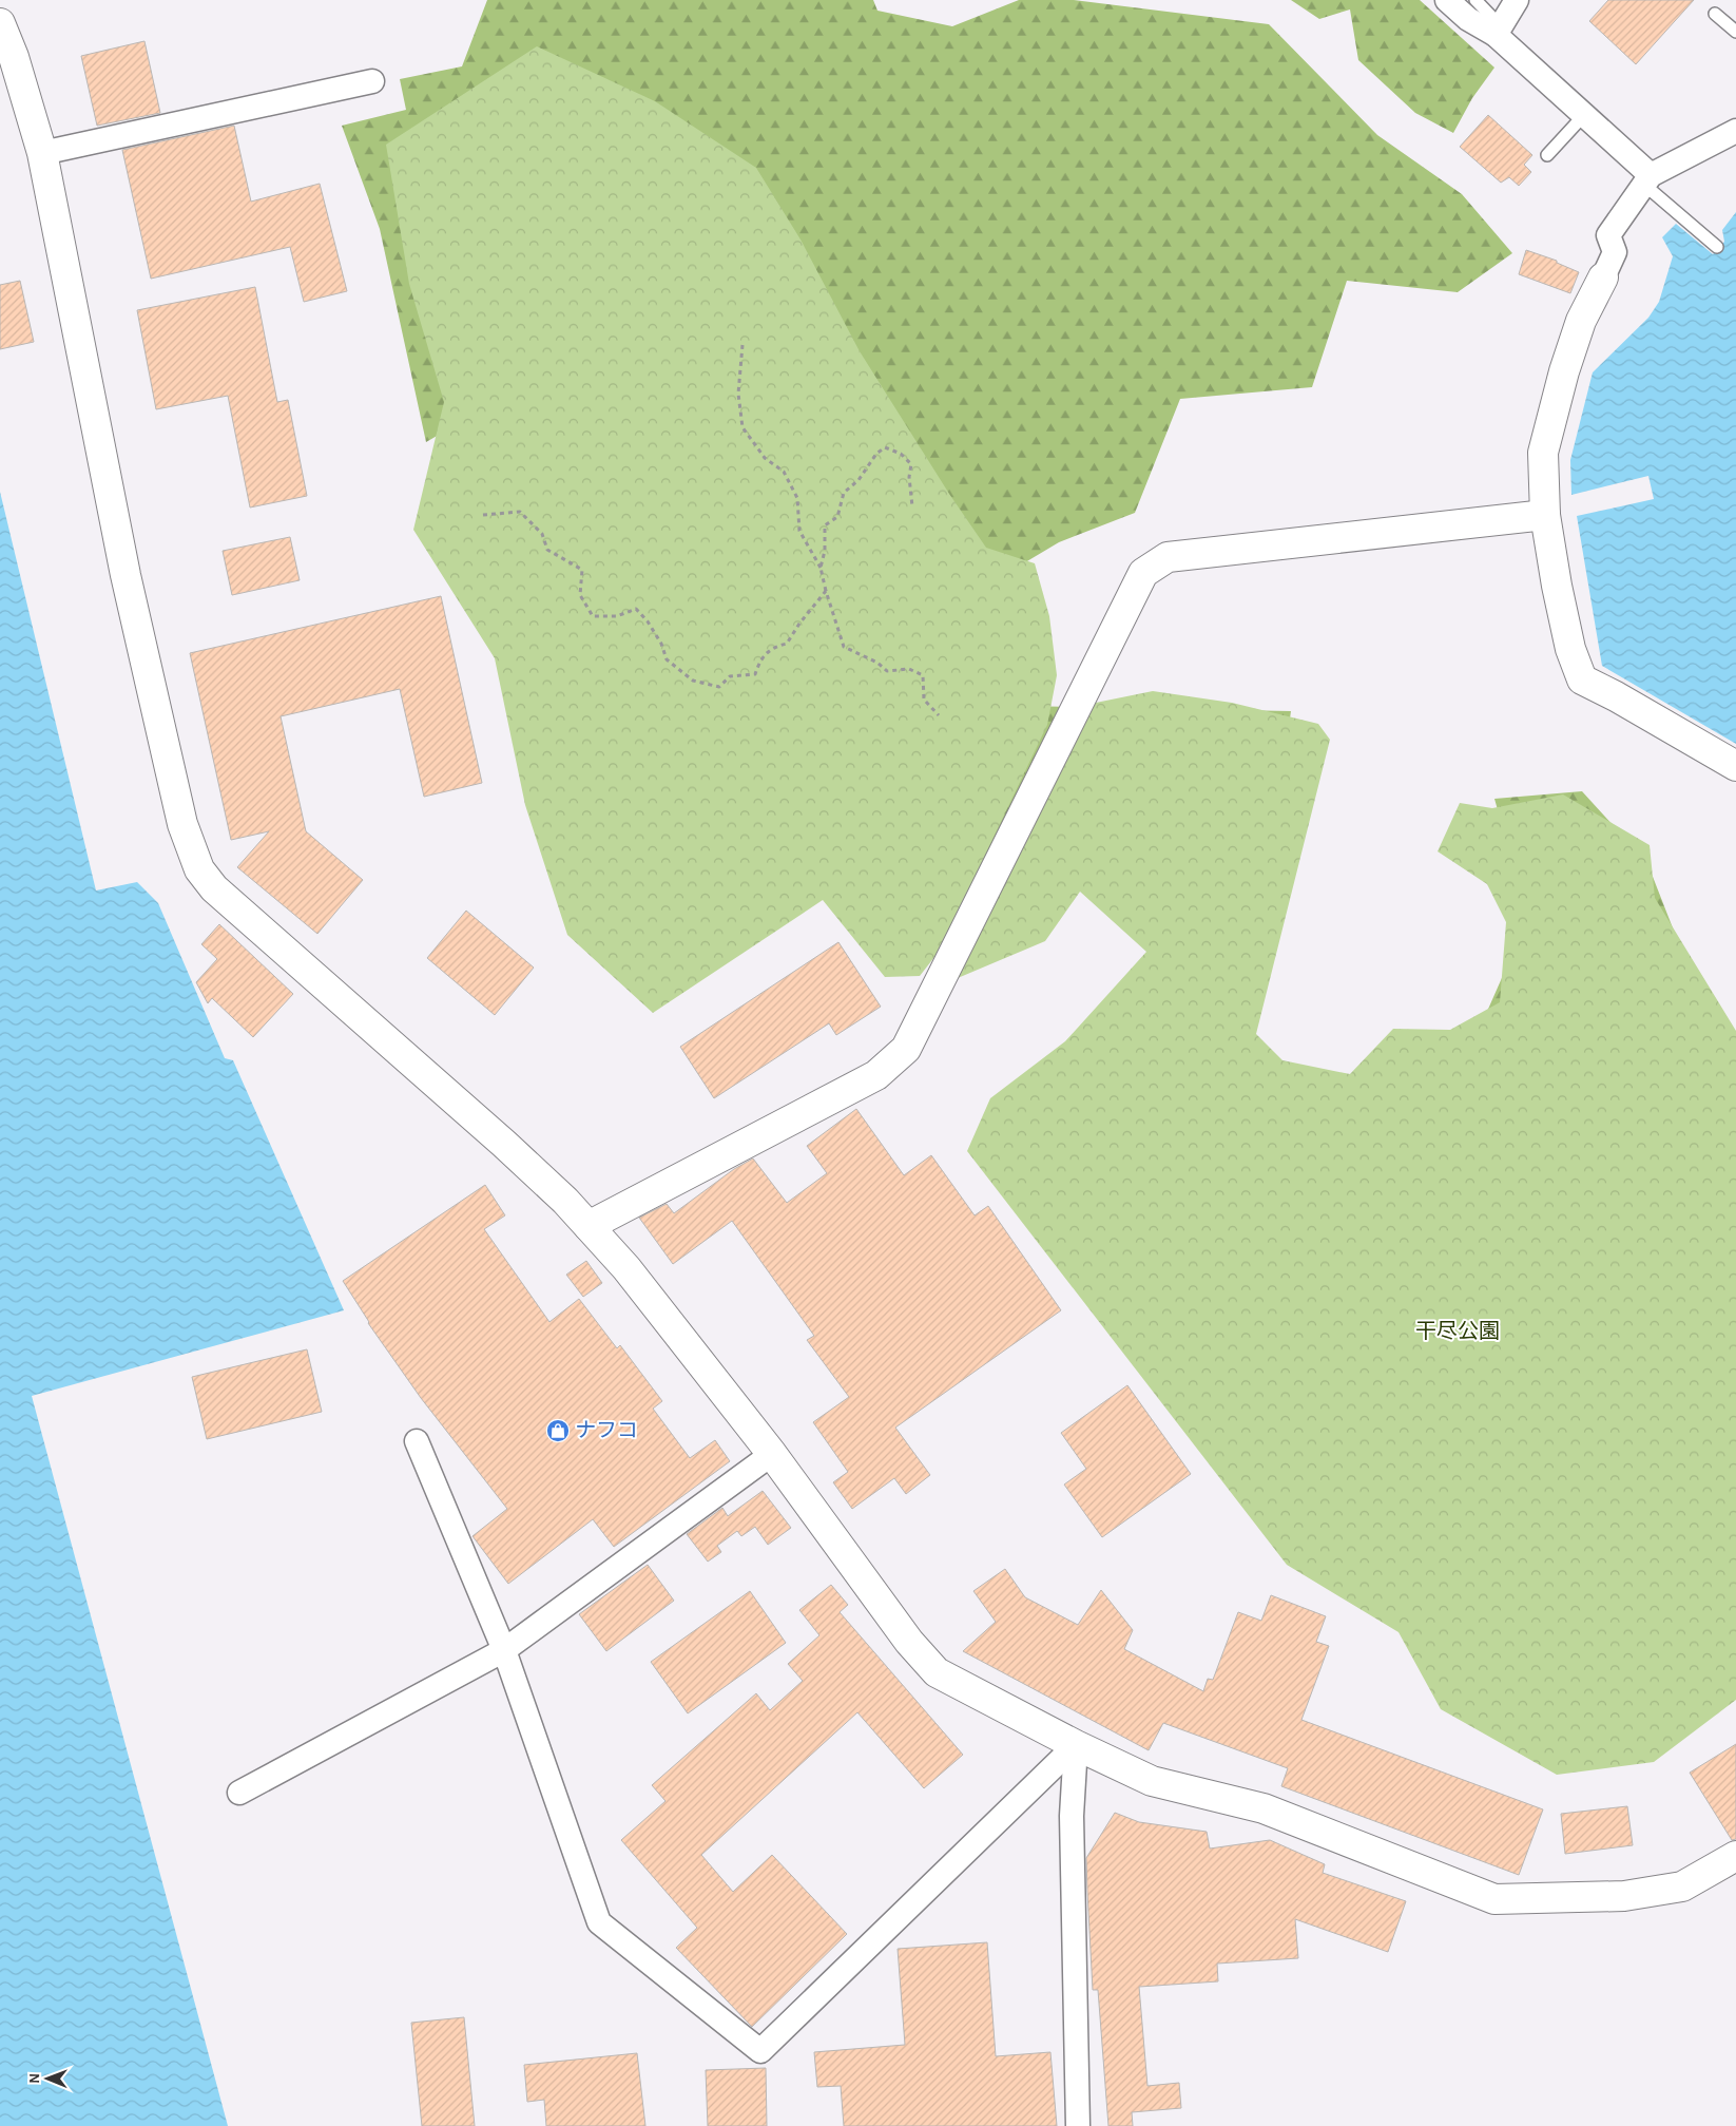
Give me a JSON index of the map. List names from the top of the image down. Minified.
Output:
{"parks":["干尽公園"],"places":{"shop":["ナフコ"]},"north":"left"}
